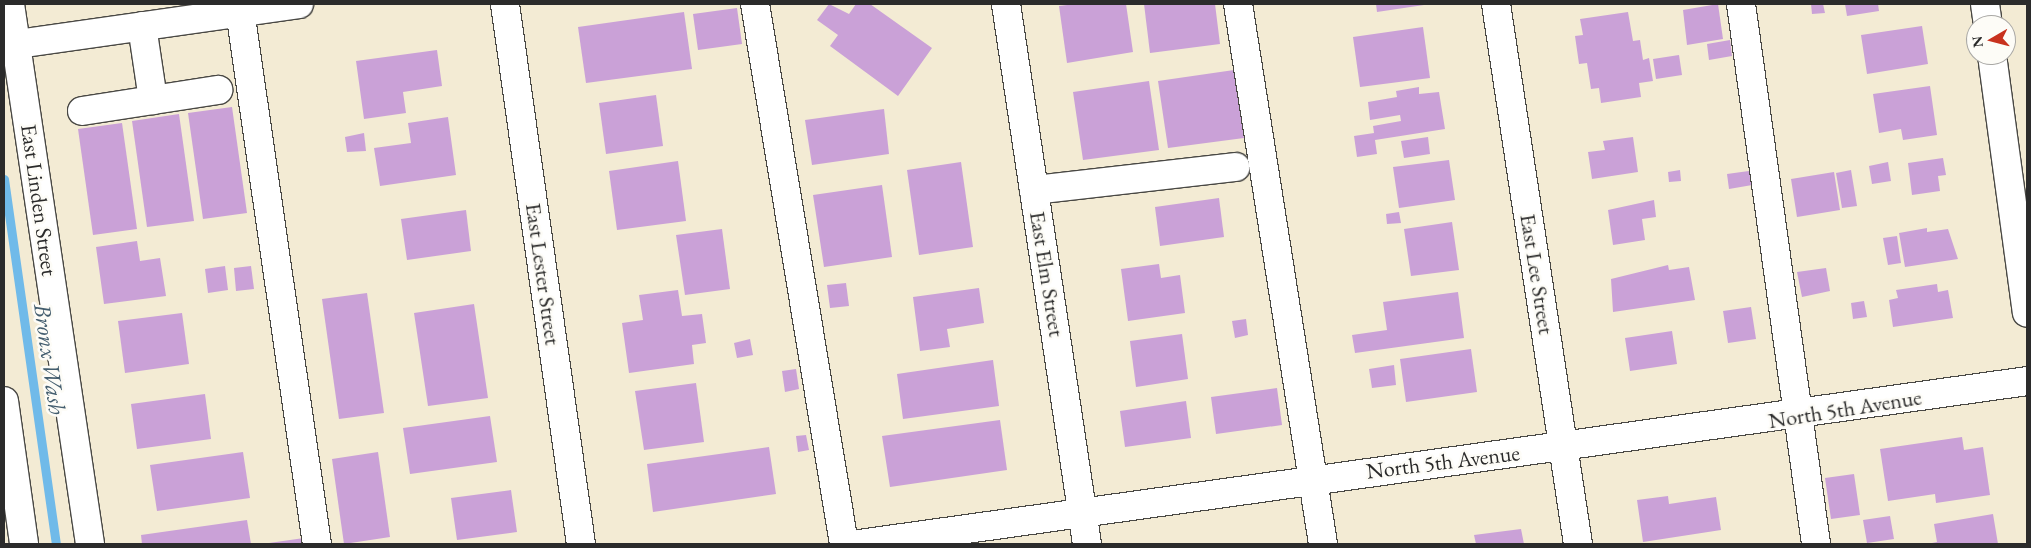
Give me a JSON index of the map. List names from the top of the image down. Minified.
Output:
{"streets":{"street":["East Linden Street","East Lester Street","East Elm Street","East Lee Street","North 5th Avenue"]},"crossings":[["East Elm Street","North 5th Avenue"],["East Lee Street","North 5th Avenue"]],"water":["Bronx Wash"],"north":"left"}
